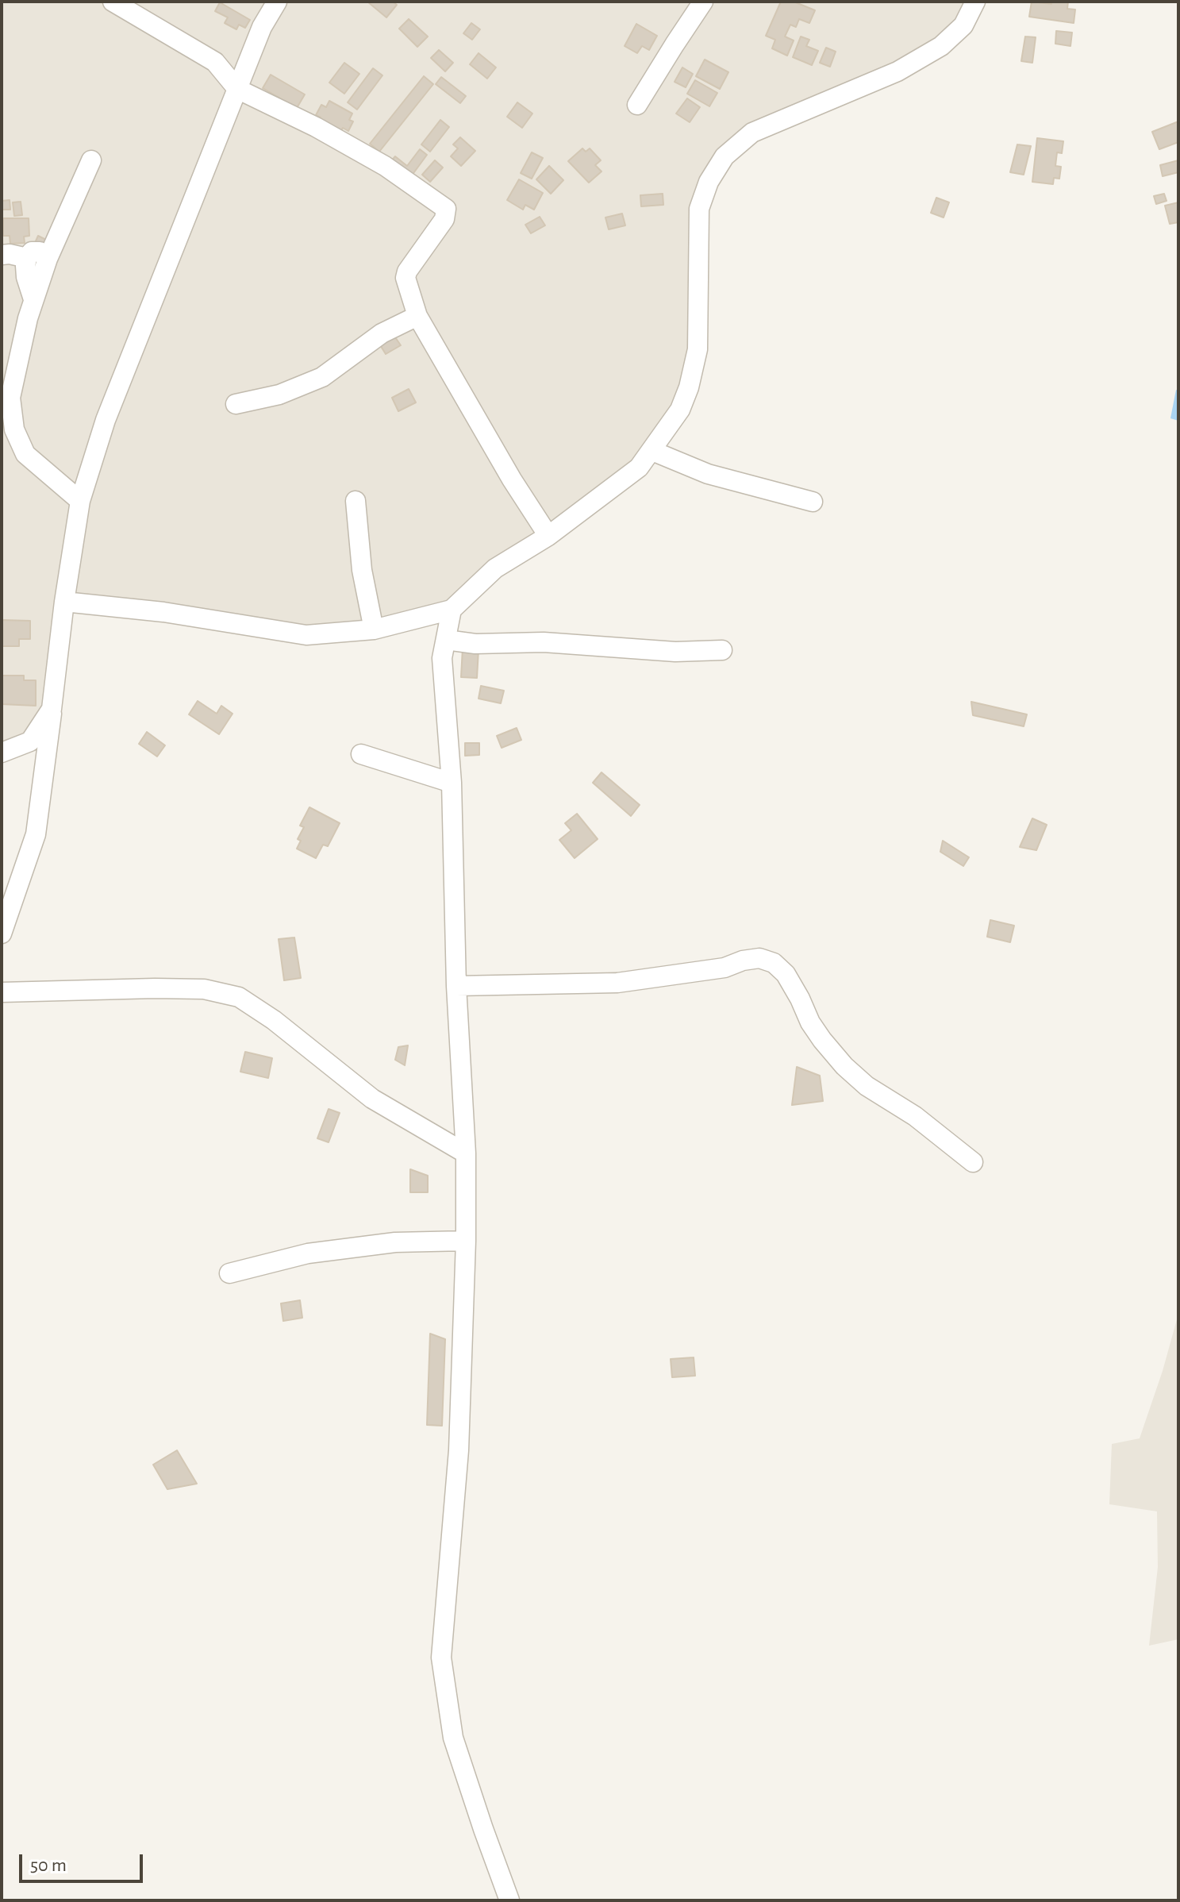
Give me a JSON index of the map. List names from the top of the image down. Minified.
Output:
{"scale_bar":"50 m"}
